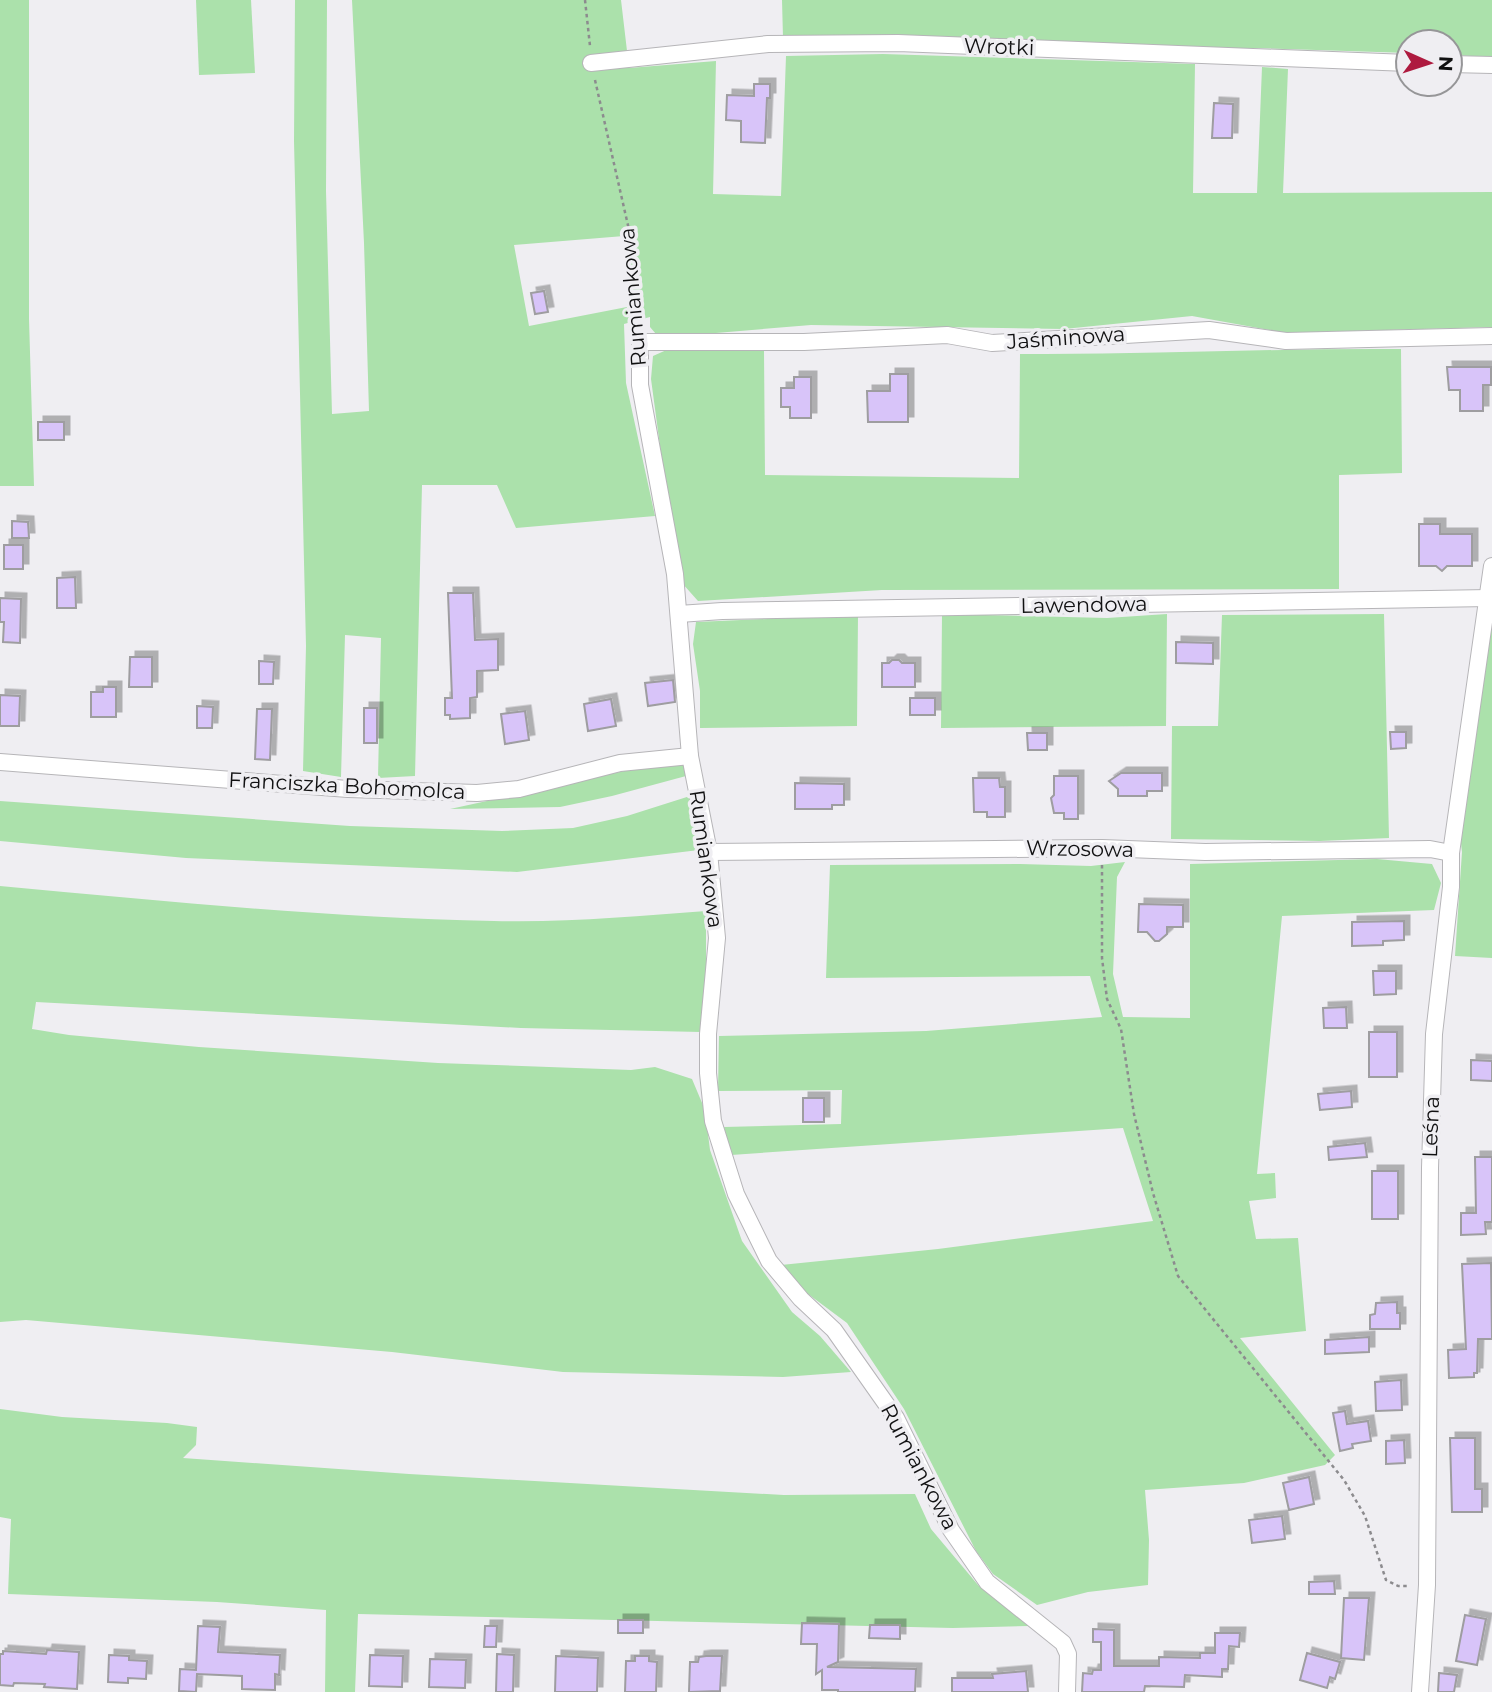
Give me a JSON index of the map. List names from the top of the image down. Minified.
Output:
{"streets":{"street":["Wrotki","Rumiankowa","Jaśminowa","Lawendowa","Franciszka Bohomolca","Wrzosowa","Leśna"]},"crossings":[["Wrotki","Rumiankowa"],["Rumiankowa","Jaśminowa"],["Rumiankowa","Lawendowa"],["Rumiankowa","Franciszka Bohomolca"],["Rumiankowa","Wrzosowa"],["Lawendowa","Leśna"],["Wrzosowa","Leśna"]],"north":"right"}
